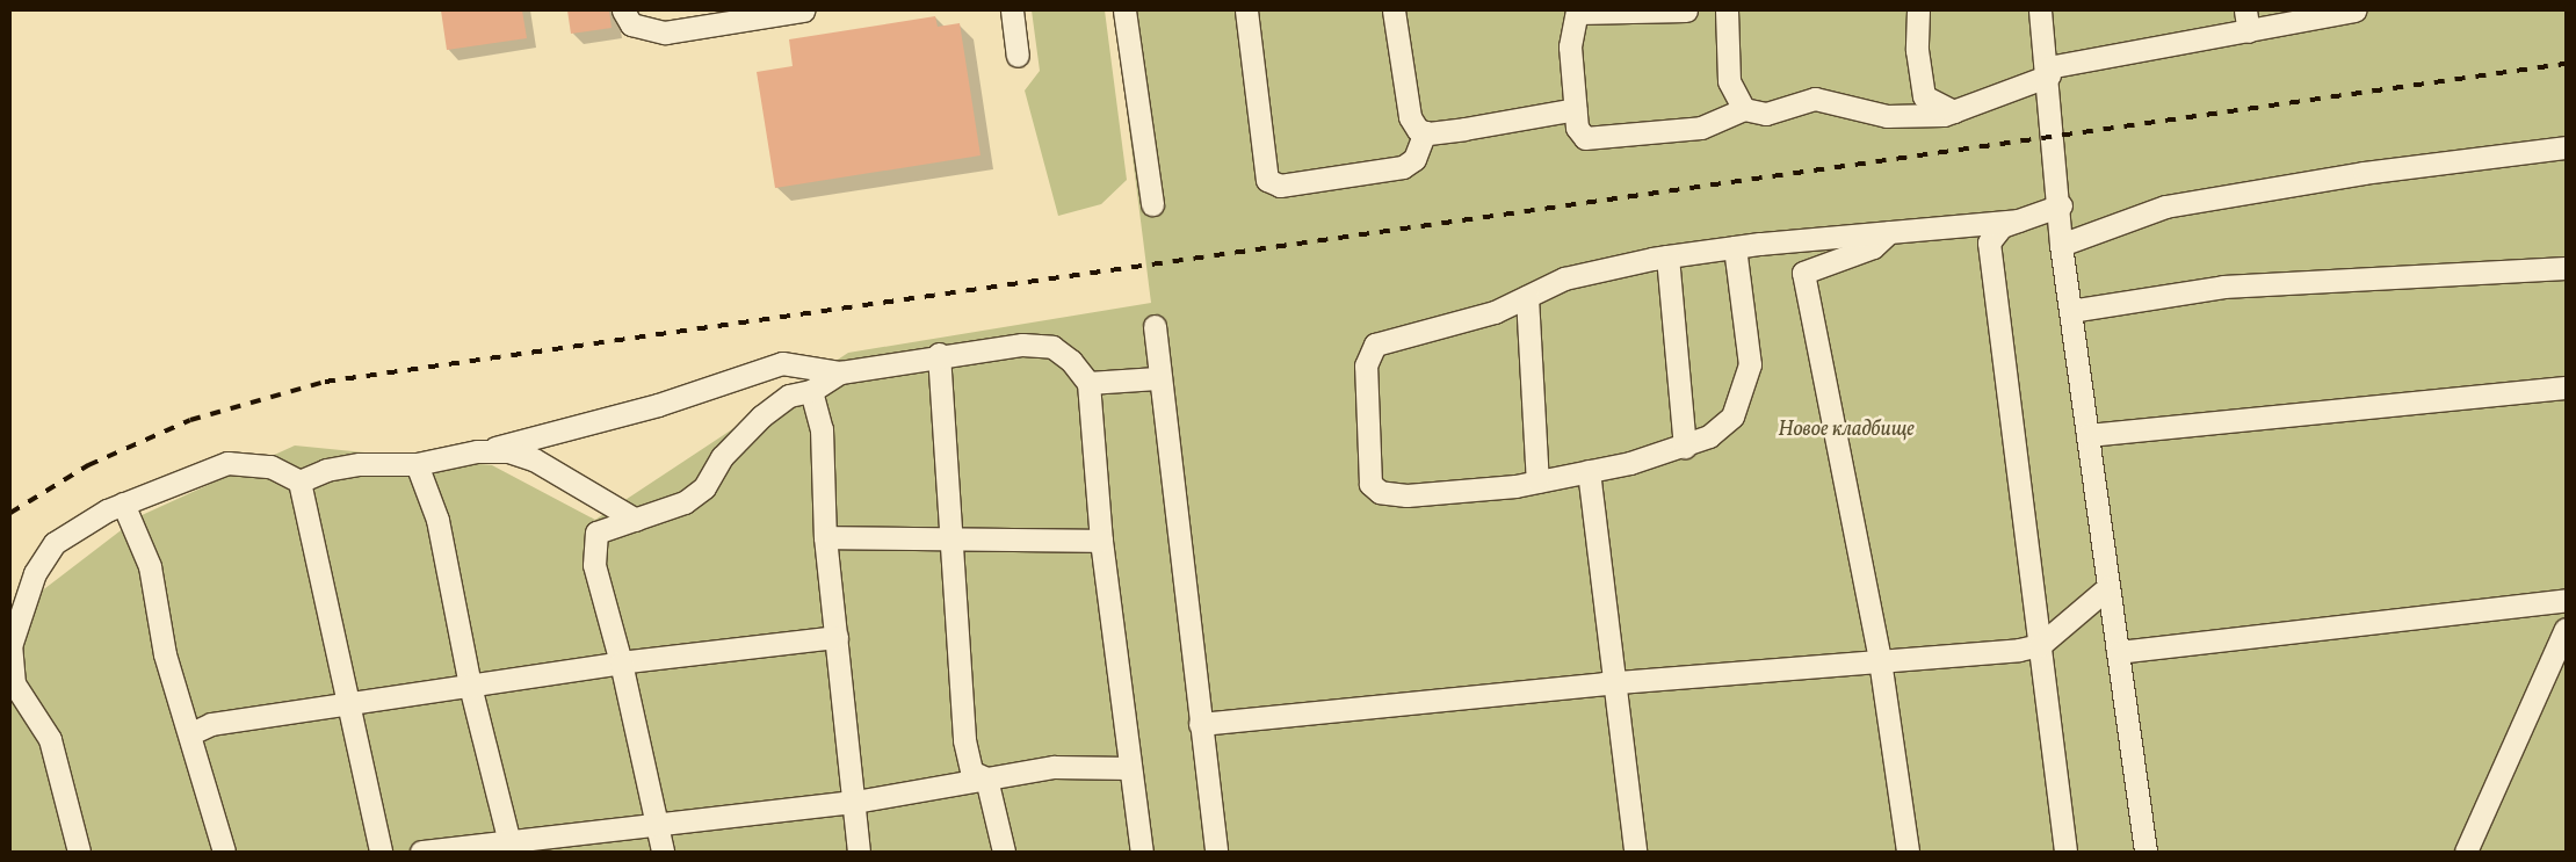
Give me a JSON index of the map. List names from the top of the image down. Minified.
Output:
{"parks":["Новое кладбище"]}
